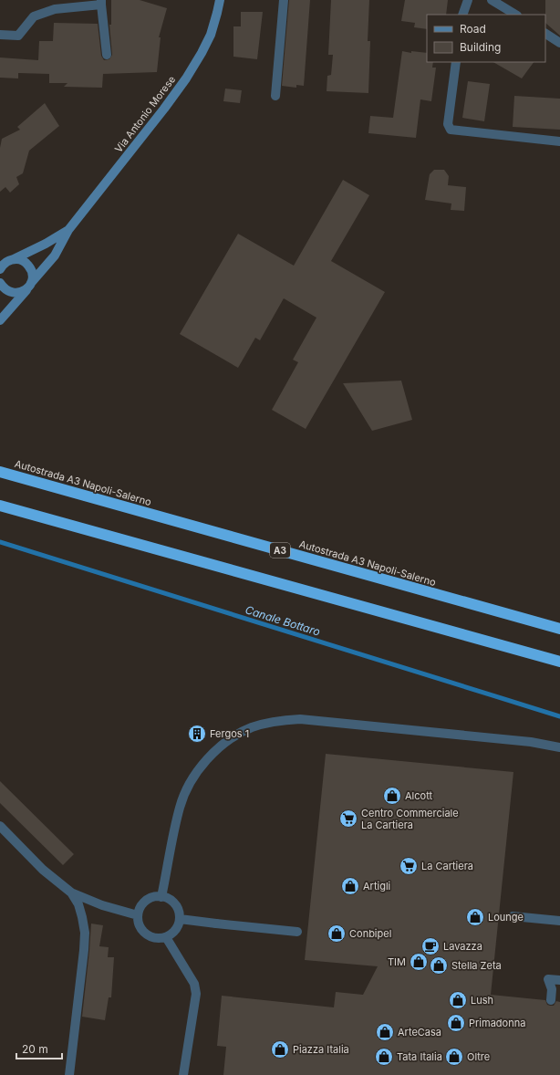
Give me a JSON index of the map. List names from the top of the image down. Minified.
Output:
{"streets":{"highway":["Autostrada A3 Napoli-Salerno","A3"],"street":["Via Antonio Morese"]},"water":["Canale Bottaro"],"places":{"building":["Fergos 1"],"shop":["Alcott","Artigli","Lounge","Conbipel","TIM","Stella Zeta","Lush","Primadonna","ArteCasa","Piazza Italia","Tata Italia","Oltre"],"supermarket":["Centro Commerciale La Cartiera","La Cartiera"],"cafe":["Lavazza"]},"legend":["Road","Building"],"scale_bar":"20 m"}
